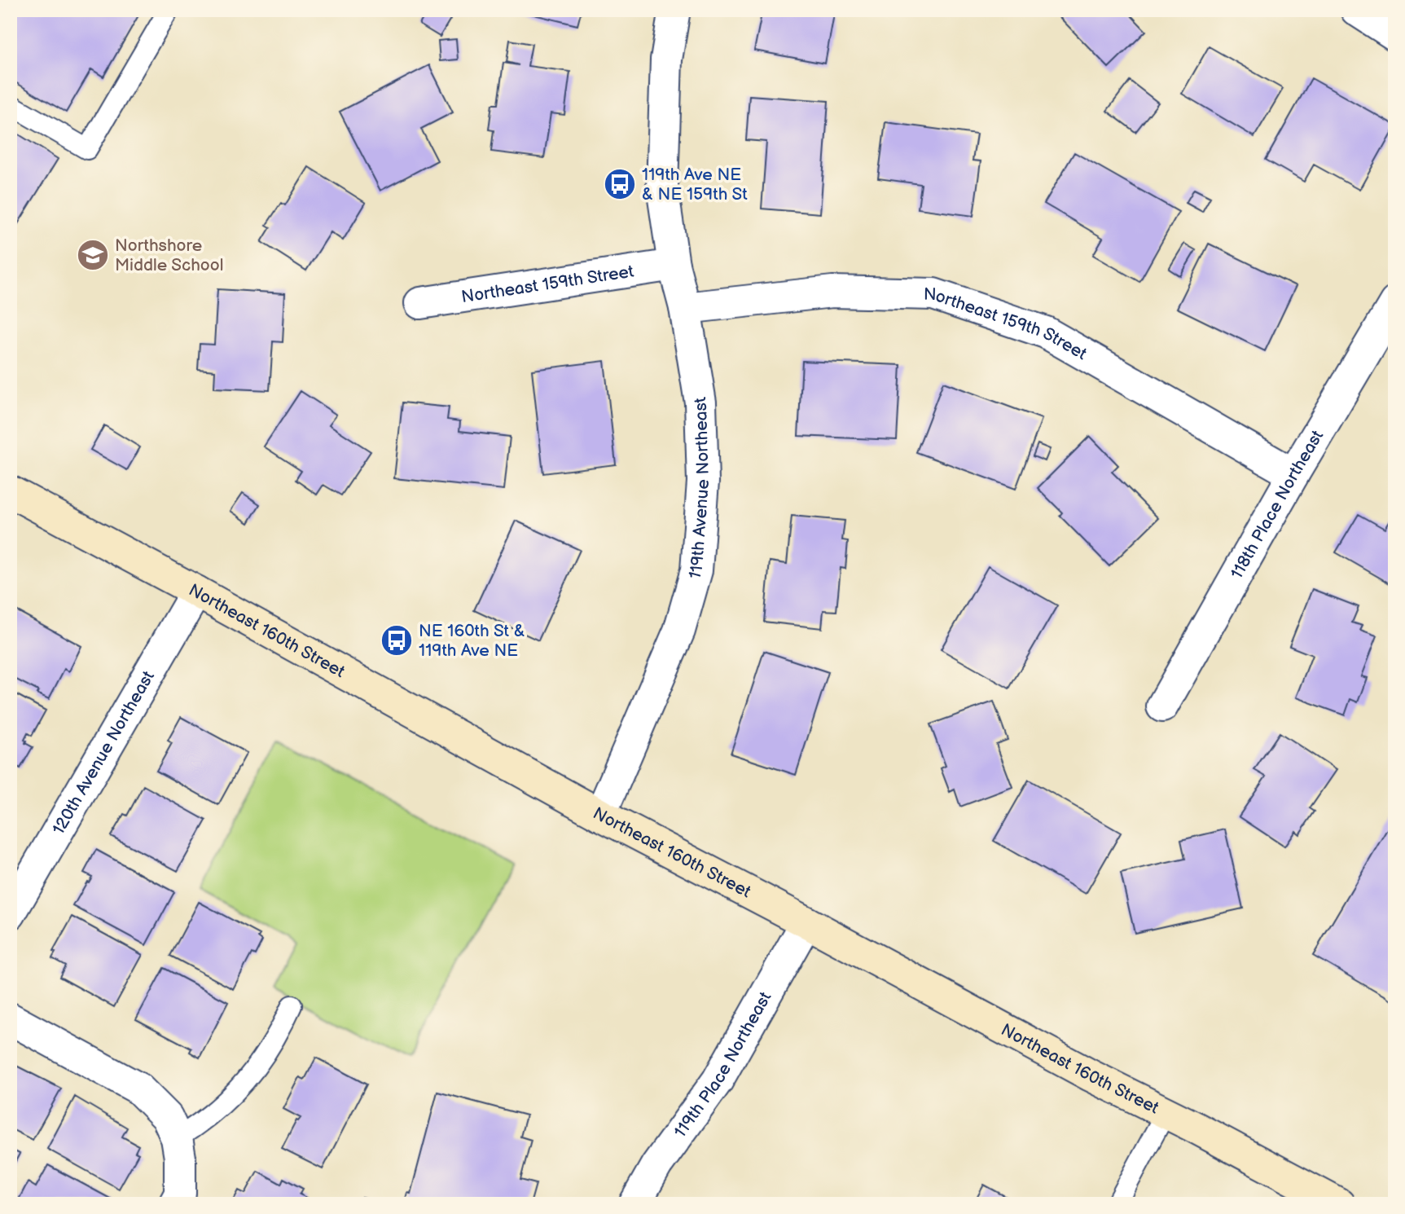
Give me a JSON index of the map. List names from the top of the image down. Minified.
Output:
{"streets":{"main road":["Northeast 160th Street"],"street":["Northeast 159th Street","119th Avenue Northeast","118th Place Northeast","120th Avenue Northeast","119th Place Northeast"]},"crossings":[["Northeast 159th Street","119th Avenue Northeast"],["Northeast 159th Street","118th Place Northeast"],["119th Avenue Northeast","Northeast 160th Street"],["Northeast 160th Street","120th Avenue Northeast"],["Northeast 160th Street","119th Place Northeast"]],"places":{"bus stop":["119th Ave NE & NE 159th St","NE 160th St & 119th Ave NE"],"school or university":["Northshore Middle School"]}}
